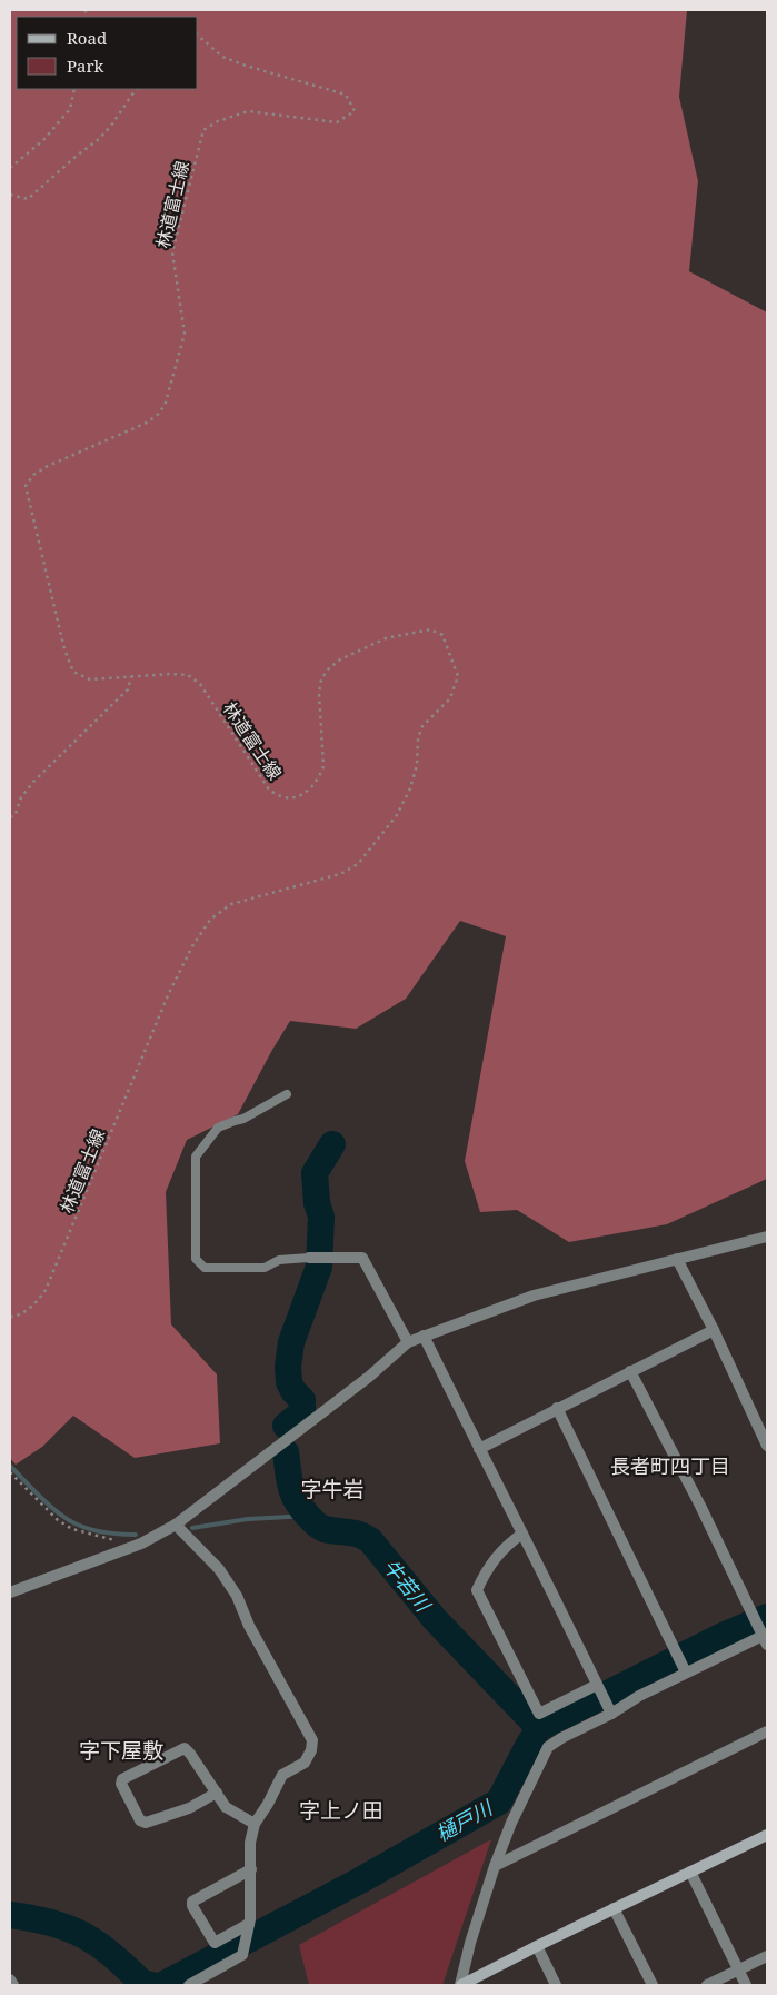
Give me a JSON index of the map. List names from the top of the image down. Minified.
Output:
{"streets":{"path":["林道富士線"]},"districts":["長者町四丁目","字牛岩","字下屋敷","字上ノ田"],"water":["牛若川","樋戸川"],"legend":["Road","Park"]}
